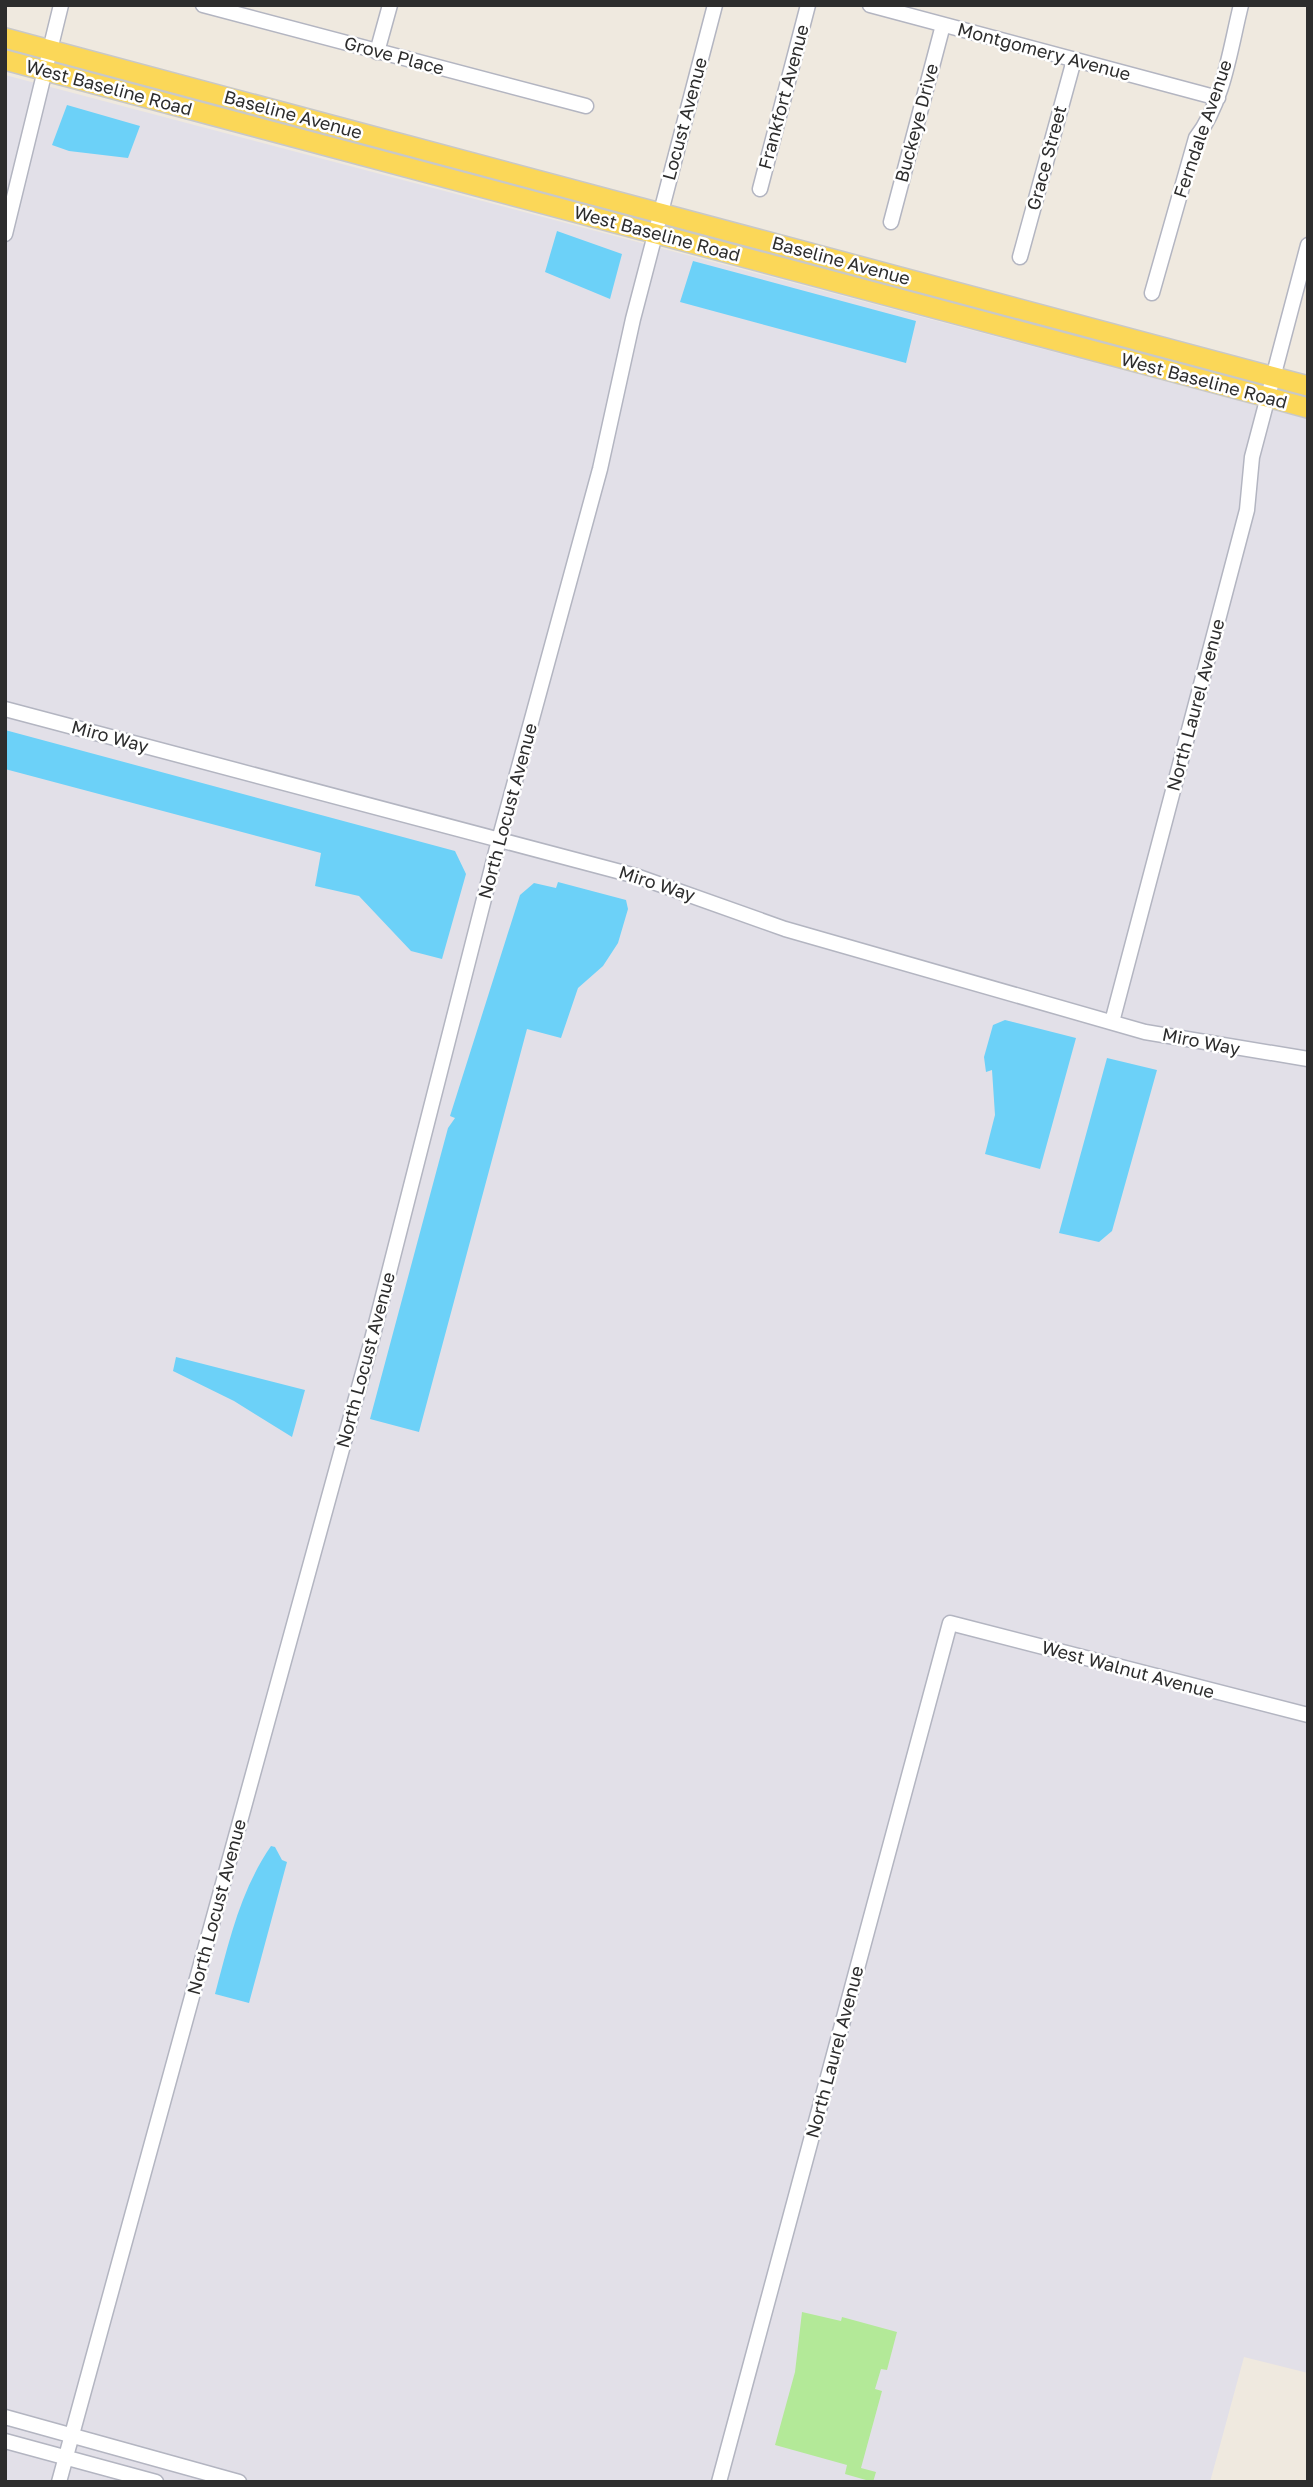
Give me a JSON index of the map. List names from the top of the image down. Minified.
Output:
{"streets":{"main road":["West Baseline Road","Baseline Avenue"],"street":["Montgomery Avenue","Grove Place","Frankfort Avenue","Locust Avenue","Buckeye Drive","Ferndale Avenue","Grace Street","North Laurel Avenue","Miro Way","North Locust Avenue","West Walnut Avenue"]},"crossings":[["Montgomery Avenue","Buckeye Drive"],["Montgomery Avenue","Ferndale Avenue"],["Montgomery Avenue","Grace Street"],["West Baseline Road","Baseline Avenue"],["West Baseline Road","Locust Avenue"],["West Baseline Road","North Laurel Avenue"],["West Baseline Road","North Locust Avenue"],["Baseline Avenue","Locust Avenue"],["Baseline Avenue","North Laurel Avenue"],["Locust Avenue","North Locust Avenue"],["North Laurel Avenue","Miro Way"],["North Laurel Avenue","West Walnut Avenue"],["Miro Way","North Locust Avenue"]]}
